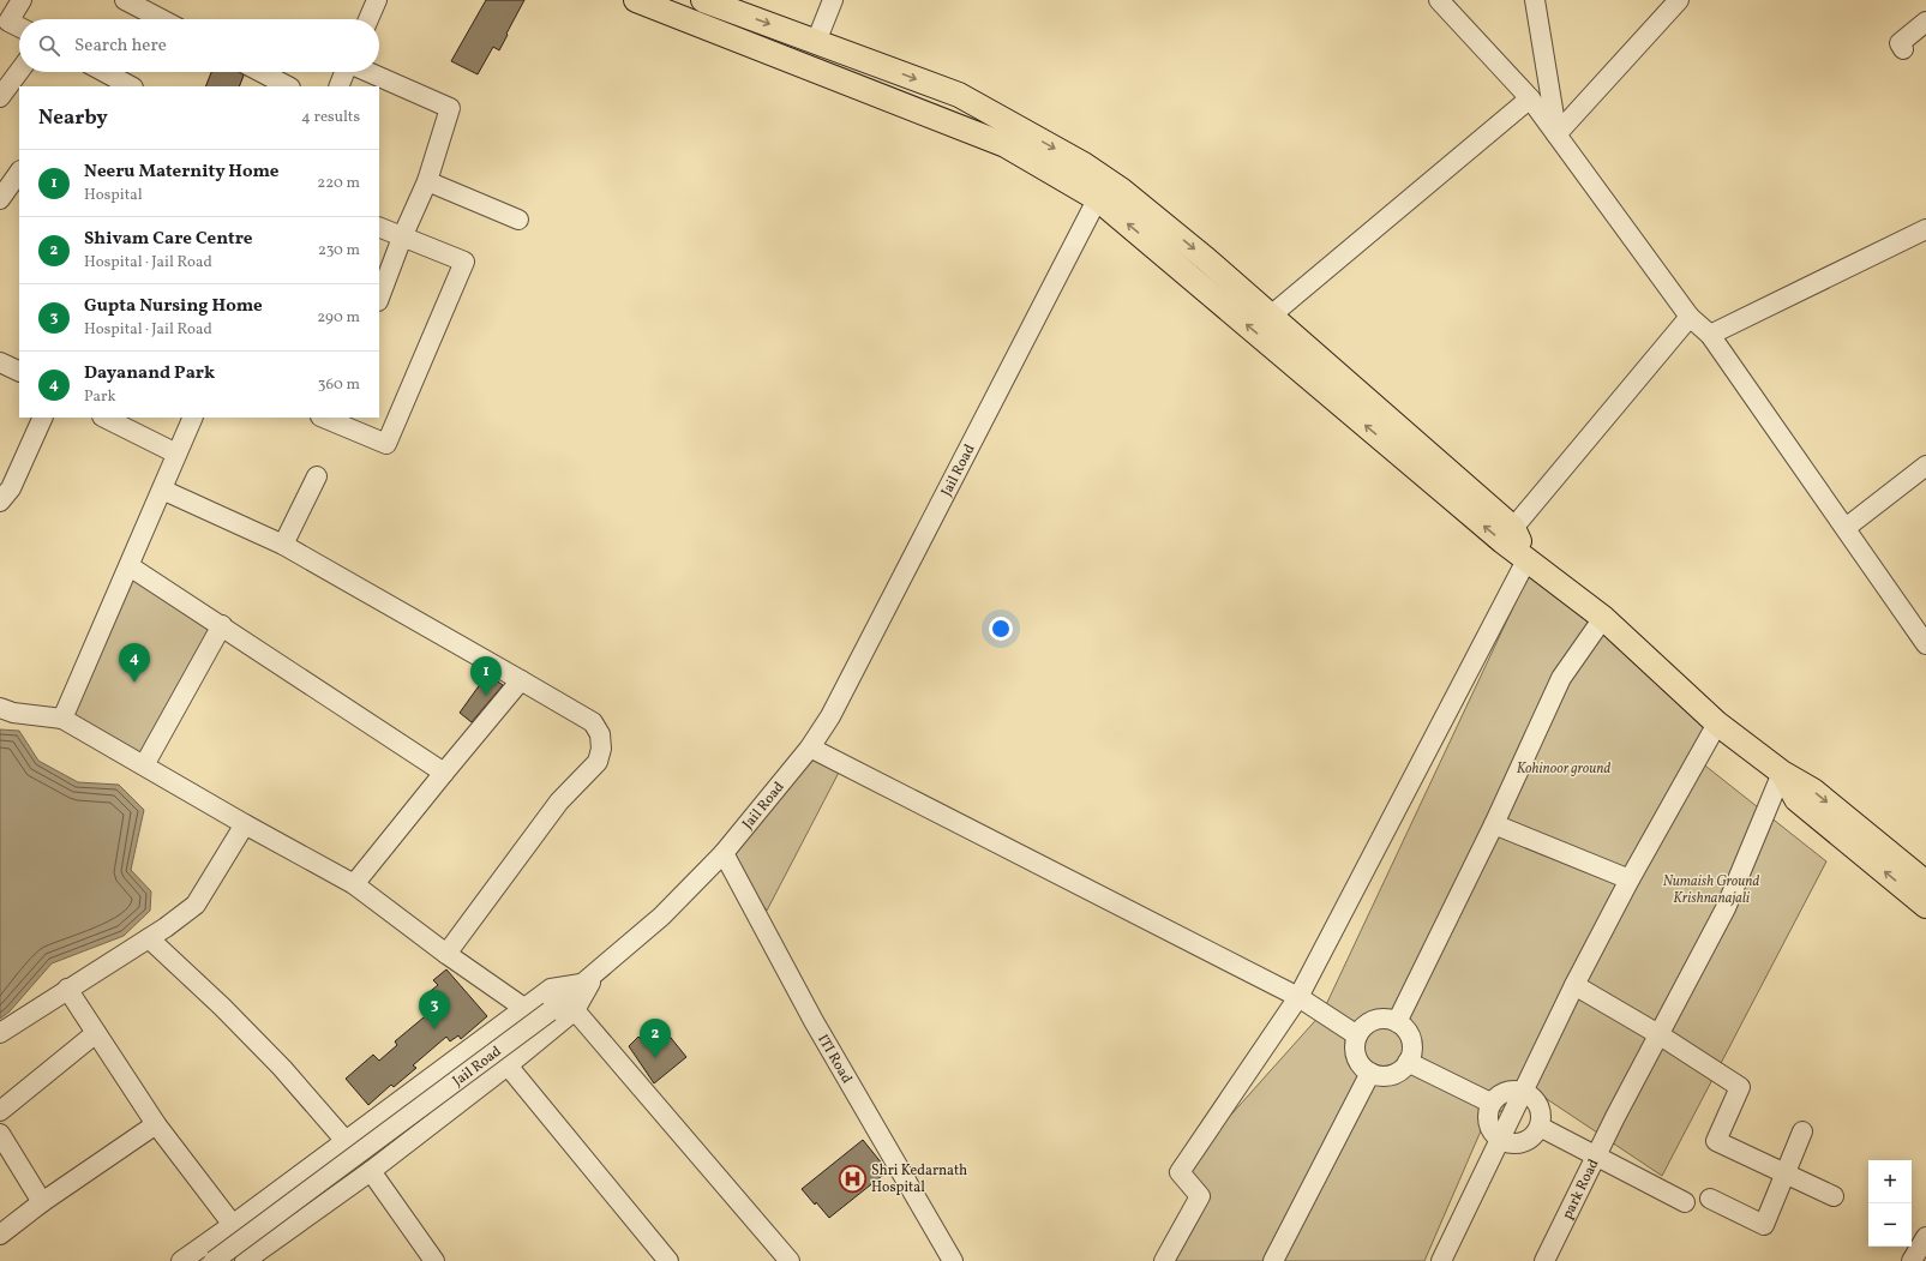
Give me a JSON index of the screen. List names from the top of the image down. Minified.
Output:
{"streets":{"street":["Jail Road","ITI Road","park Road"]},"crossings":[["Jail Road","ITI Road"]],"parks":["Kohinoor ground","Numaish Ground Krishnanajali"],"places":{"hospital":["Shri Kedarnath Hospital"]},"page":{"search":"Search here","heading":["Nearby","4 results"],"list":[{"mark":"1","name":"Neeru Maternity Home","note":"Hospital","value":"220 m"},{"mark":"2","name":"Shivam Care Centre","note":"Hospital · Jail Road","value":"230 m"},{"mark":"3","name":"Gupta Nursing Home","note":"Hospital · Jail Road","value":"290 m"},{"mark":"4","name":"Dayanand Park","note":"Park","value":"360 m"}],"pins":["4","1","3","2"],"map_buttons":["+","−"]}}
